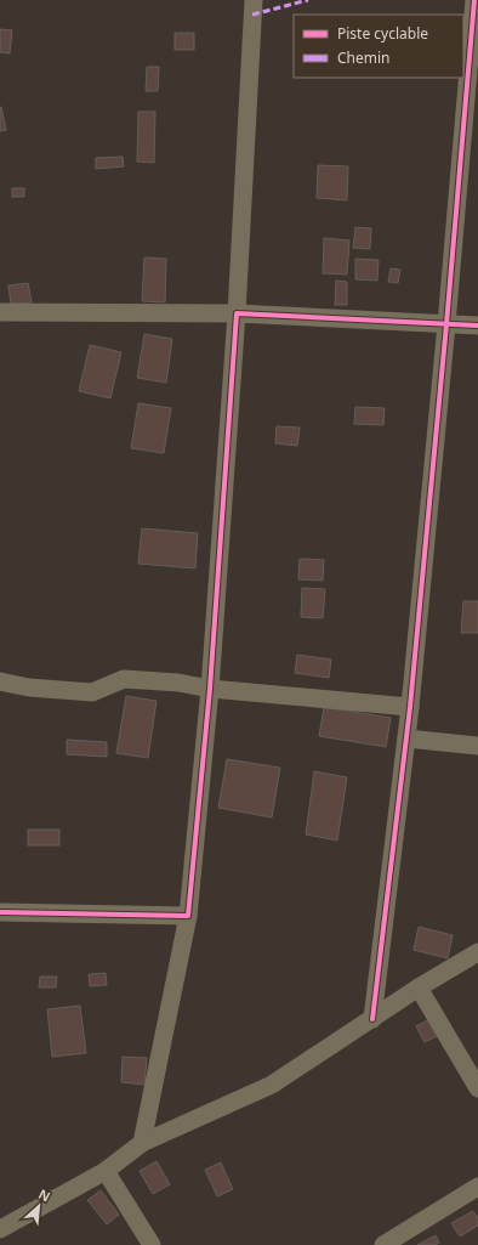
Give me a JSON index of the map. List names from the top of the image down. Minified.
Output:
{"legend":["Piste cyclable","Chemin"],"north":"top right"}
